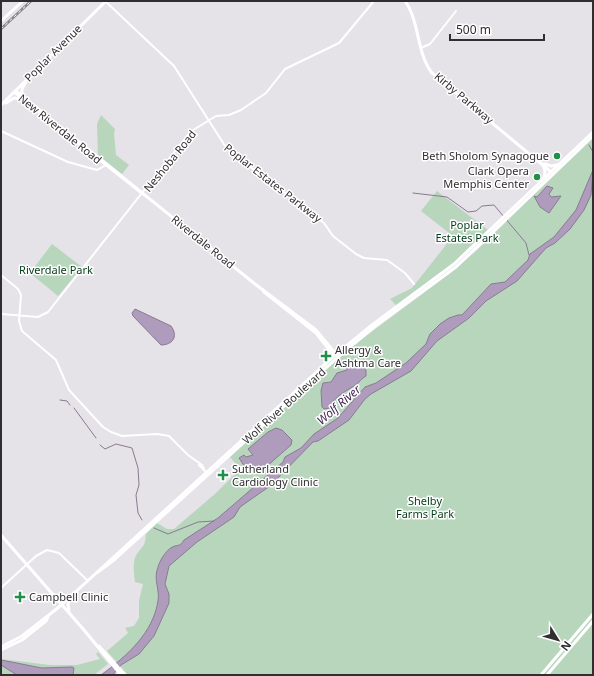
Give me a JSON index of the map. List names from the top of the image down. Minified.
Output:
{"streets":{"main road":["Poplar Avenue","Kirby Parkway","New Riverdale Road","Riverdale Road","Wolf River Boulevard"],"street":["Neshoba Road","Poplar Estates Parkway"]},"crossings":[["Poplar Avenue","New Riverdale Road"],["Poplar Avenue","Poplar Estates Parkway"],["New Riverdale Road","Riverdale Road"],["Neshoba Road","Poplar Estates Parkway"],["Neshoba Road","Riverdale Road"],["Riverdale Road","Wolf River Boulevard"]],"water":["Wolf River"],"parks":["Poplar Estates Park","Riverdale Park","Shelby Farms Park"],"places":{"other":["Beth Sholom Synagogue","Clark Opera Memphis Center"],"health":["Allergy & Ashtma Care","Sutherland Cardiology Clinic","Campbell Clinic"]},"scale_bar":"500 m","north":"bottom right"}
